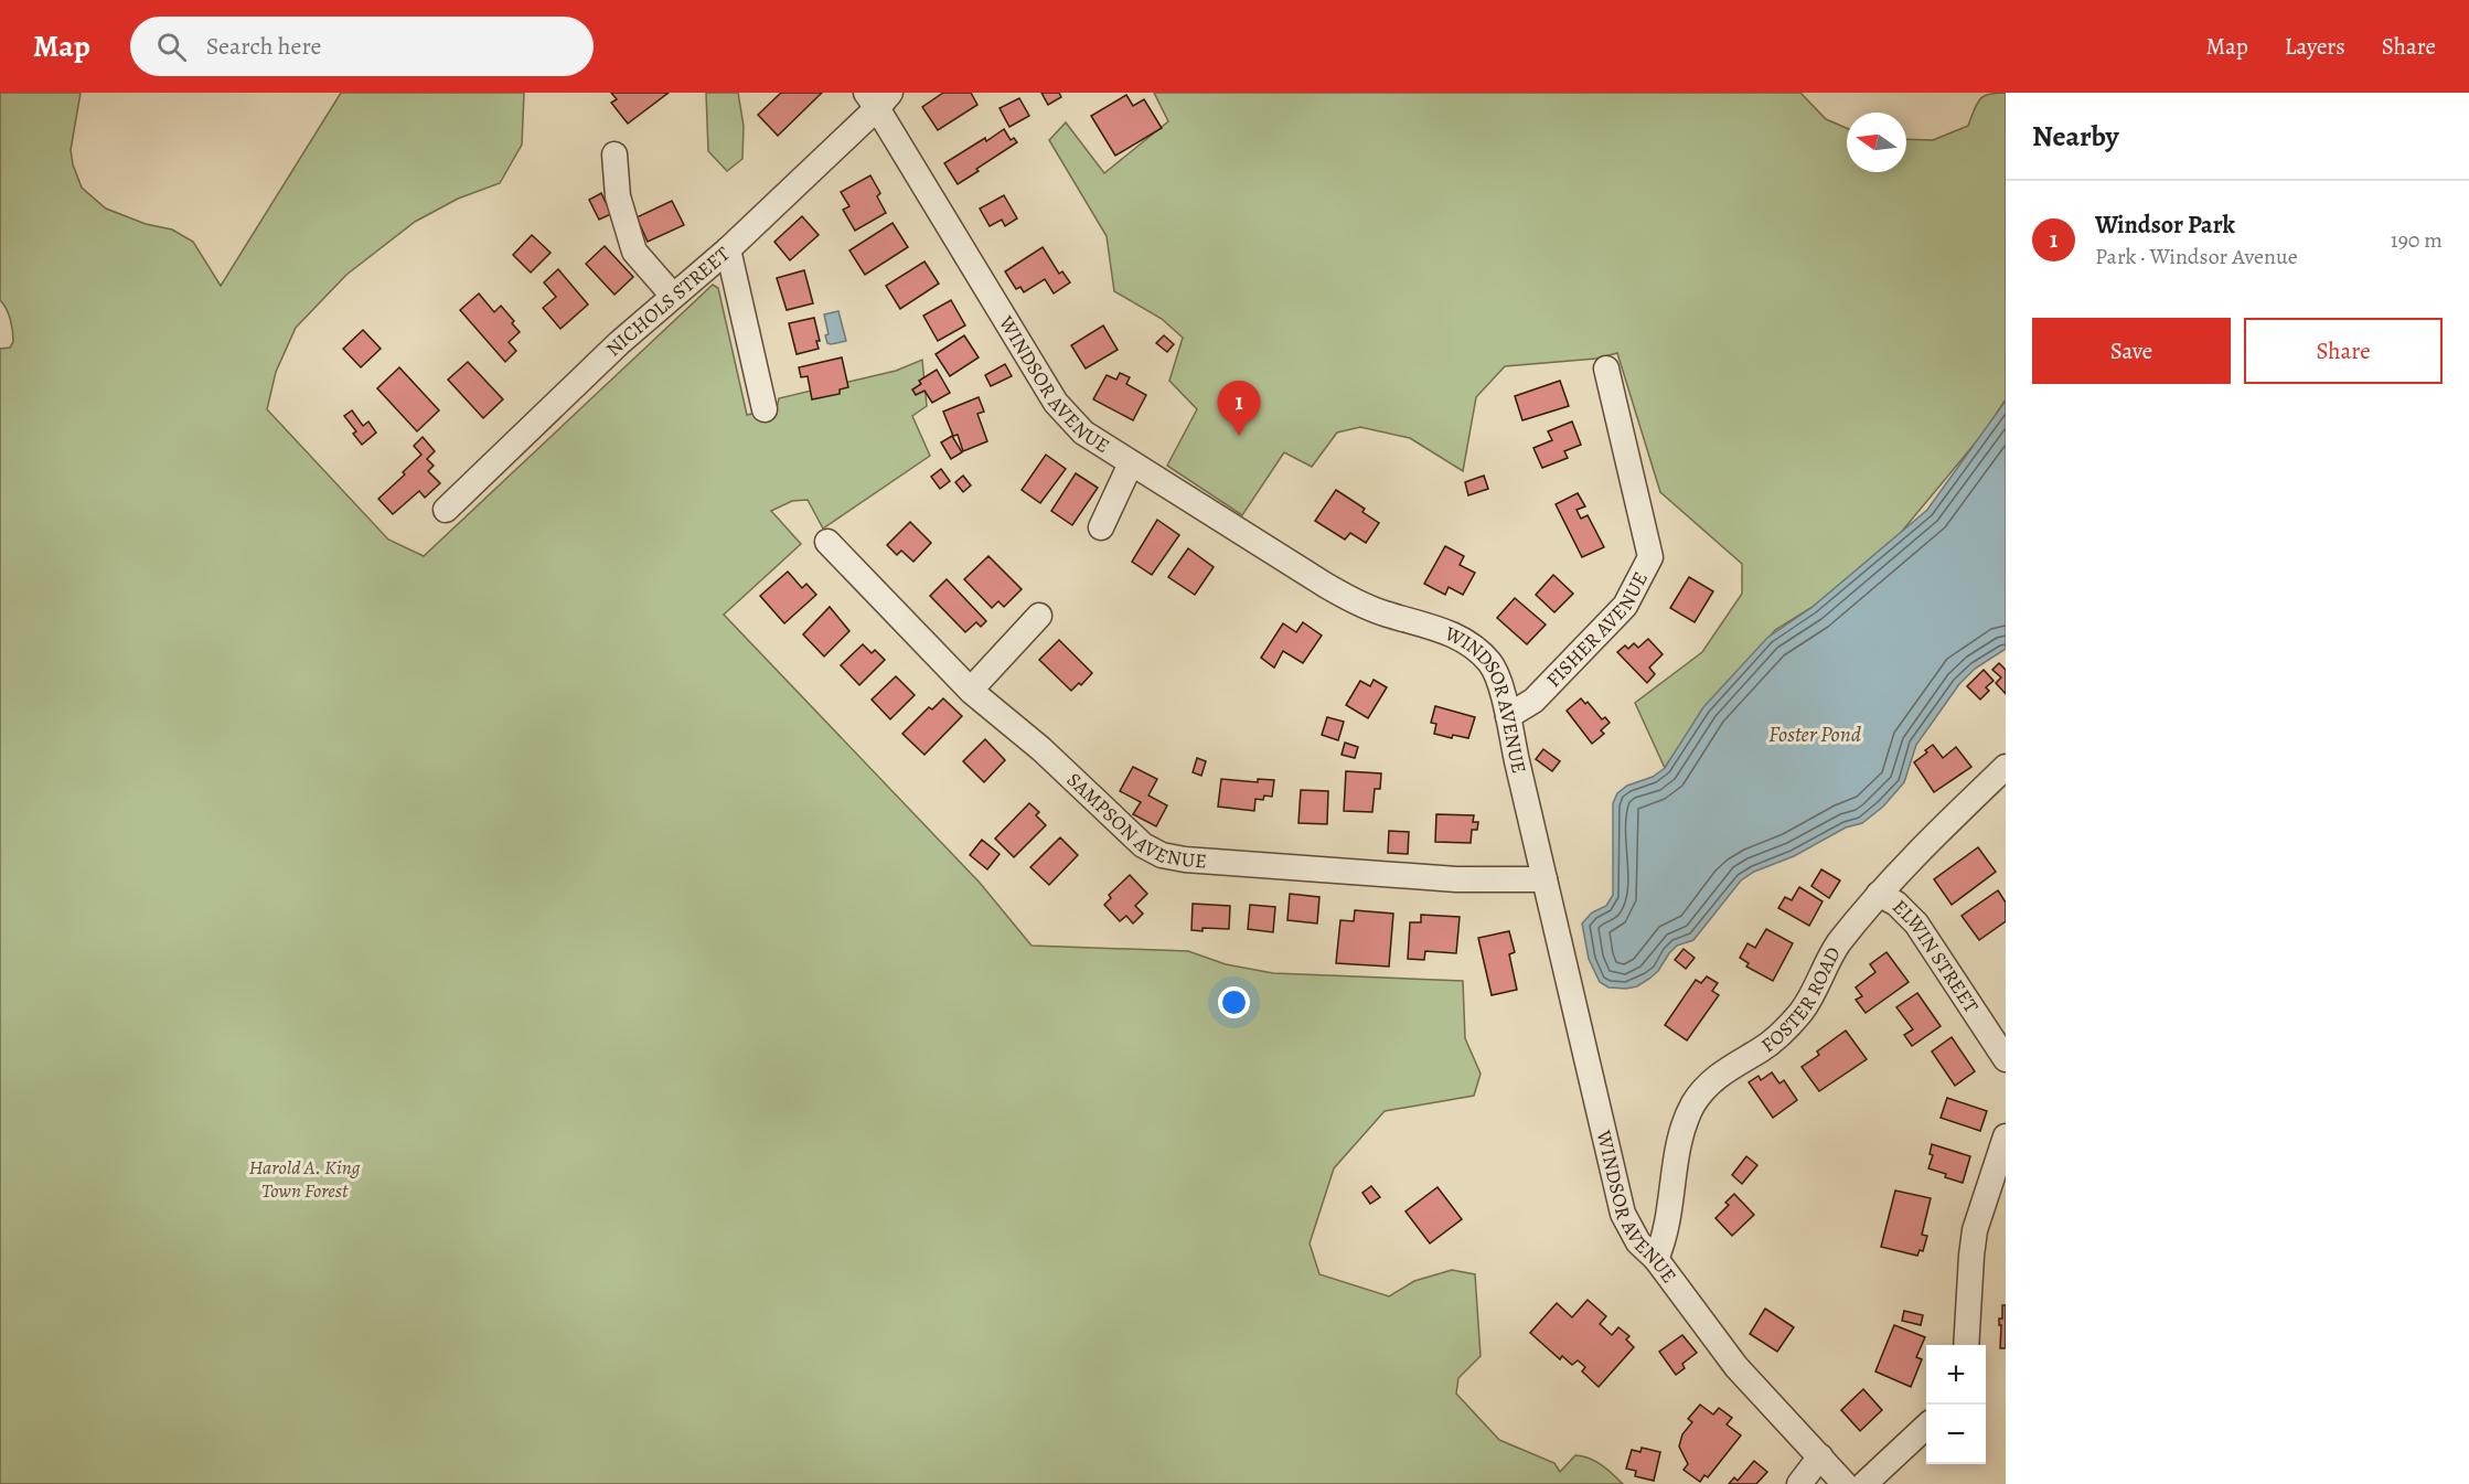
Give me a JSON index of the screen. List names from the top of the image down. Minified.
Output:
{"streets":{"street":["NICHOLS STREET","WINDSOR AVENUE","FISHER AVENUE","SAMPSON AVENUE","ELWIN STREET","FOSTER ROAD"]},"crossings":[["NICHOLS STREET","WINDSOR AVENUE"],["WINDSOR AVENUE","FISHER AVENUE"],["WINDSOR AVENUE","SAMPSON AVENUE"],["WINDSOR AVENUE","FOSTER ROAD"],["ELWIN STREET","FOSTER ROAD"]],"water":["Foster Pond"],"parks":["Harold A. King Town Forest"],"north":"left","page":{"header":"Map","search":"Search here","nav":["Map","Layers","Share"],"heading":"Nearby","list":[{"mark":"1","name":"Windsor Park","note":"Park · Windsor Avenue","value":"190 m"}],"buttons":["Save","Share"],"pins":"1","map_buttons":["+","−"]}}
